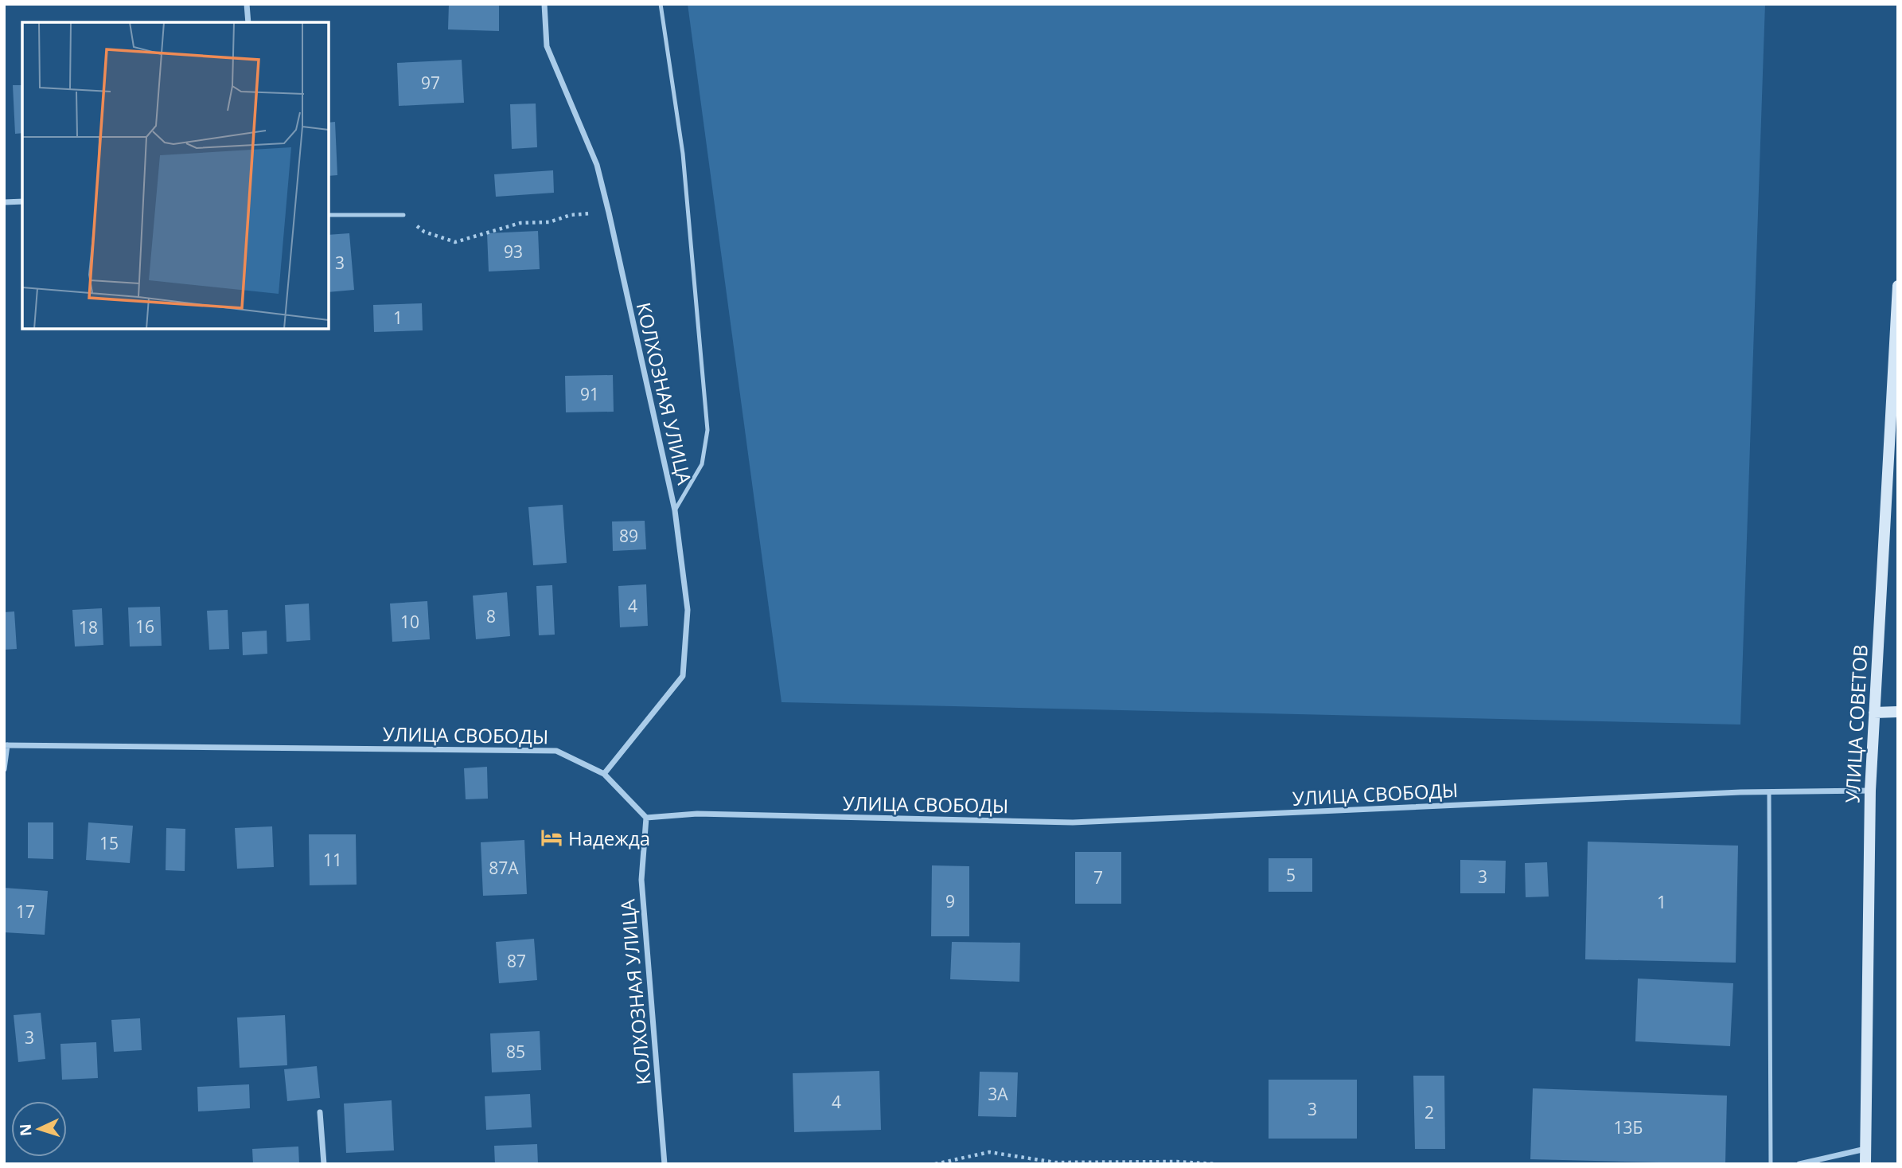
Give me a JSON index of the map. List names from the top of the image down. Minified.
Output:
{"streets":{"main road":["УЛИЦА СОВЕТОВ"],"street":["КОЛХОЗНАЯ УЛИЦА","УЛИЦА СВОБОДЫ"]},"crossings":[["КОЛХОЗНАЯ УЛИЦА","УЛИЦА СВОБОДЫ"],["УЛИЦА СОВЕТОВ","УЛИЦА СВОБОДЫ"]],"places":{"hotel":["Надежда"]},"house_numbers":["97","93","3","1","91","89","4","8","10","16","18","15","11","87А","5","3","7","9","1","17","87","3","85","3А","4","3","2","13Б"],"north":"left"}
